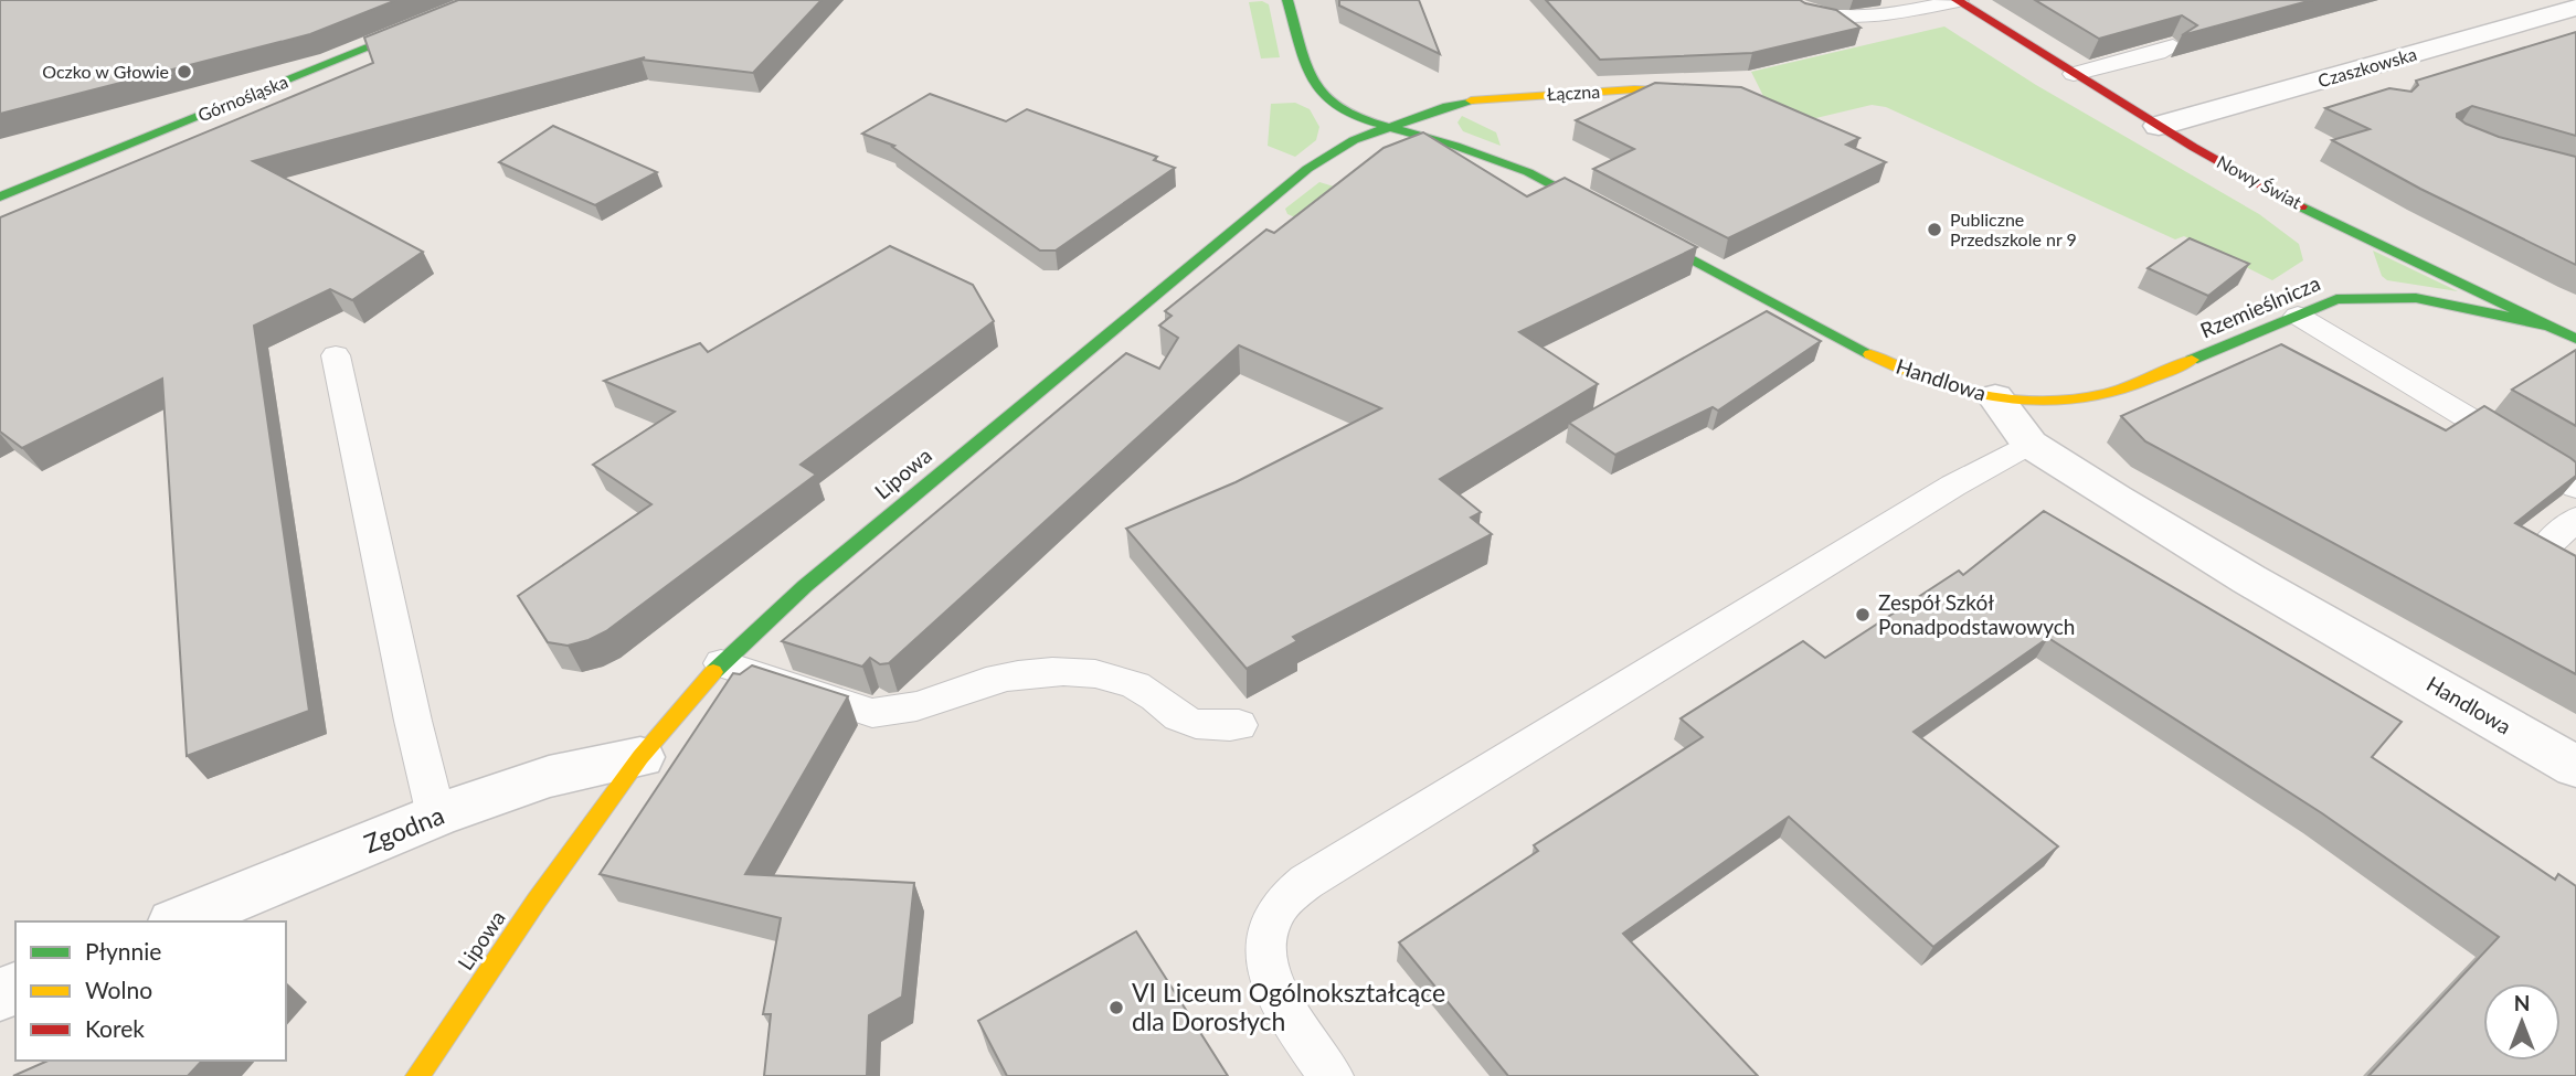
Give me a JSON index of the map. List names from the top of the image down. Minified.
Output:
{"streets":{"street":["Czaszkowska","Łączna","Górnośląska","Nowy Świat","Rzemieślnicza","Handlowa","Lipowa","Zgodna"]},"crossings":[["Czaszkowska","Nowy Świat"],["Łączna","Handlowa"],["Łączna","Lipowa"],["Nowy Świat","Rzemieślnicza"],["Rzemieślnicza","Handlowa"],["Handlowa","Lipowa"],["Lipowa","Zgodna"]],"places":["Oczko w Głowie","Publiczne Przedszkole nr 9","Zespół Szkół Ponadpodstawowych","VI Liceum Ogólnokształcące dla Dorosłych"],"legend":["Płynnie","Wolno","Korek"],"north":"top"}
